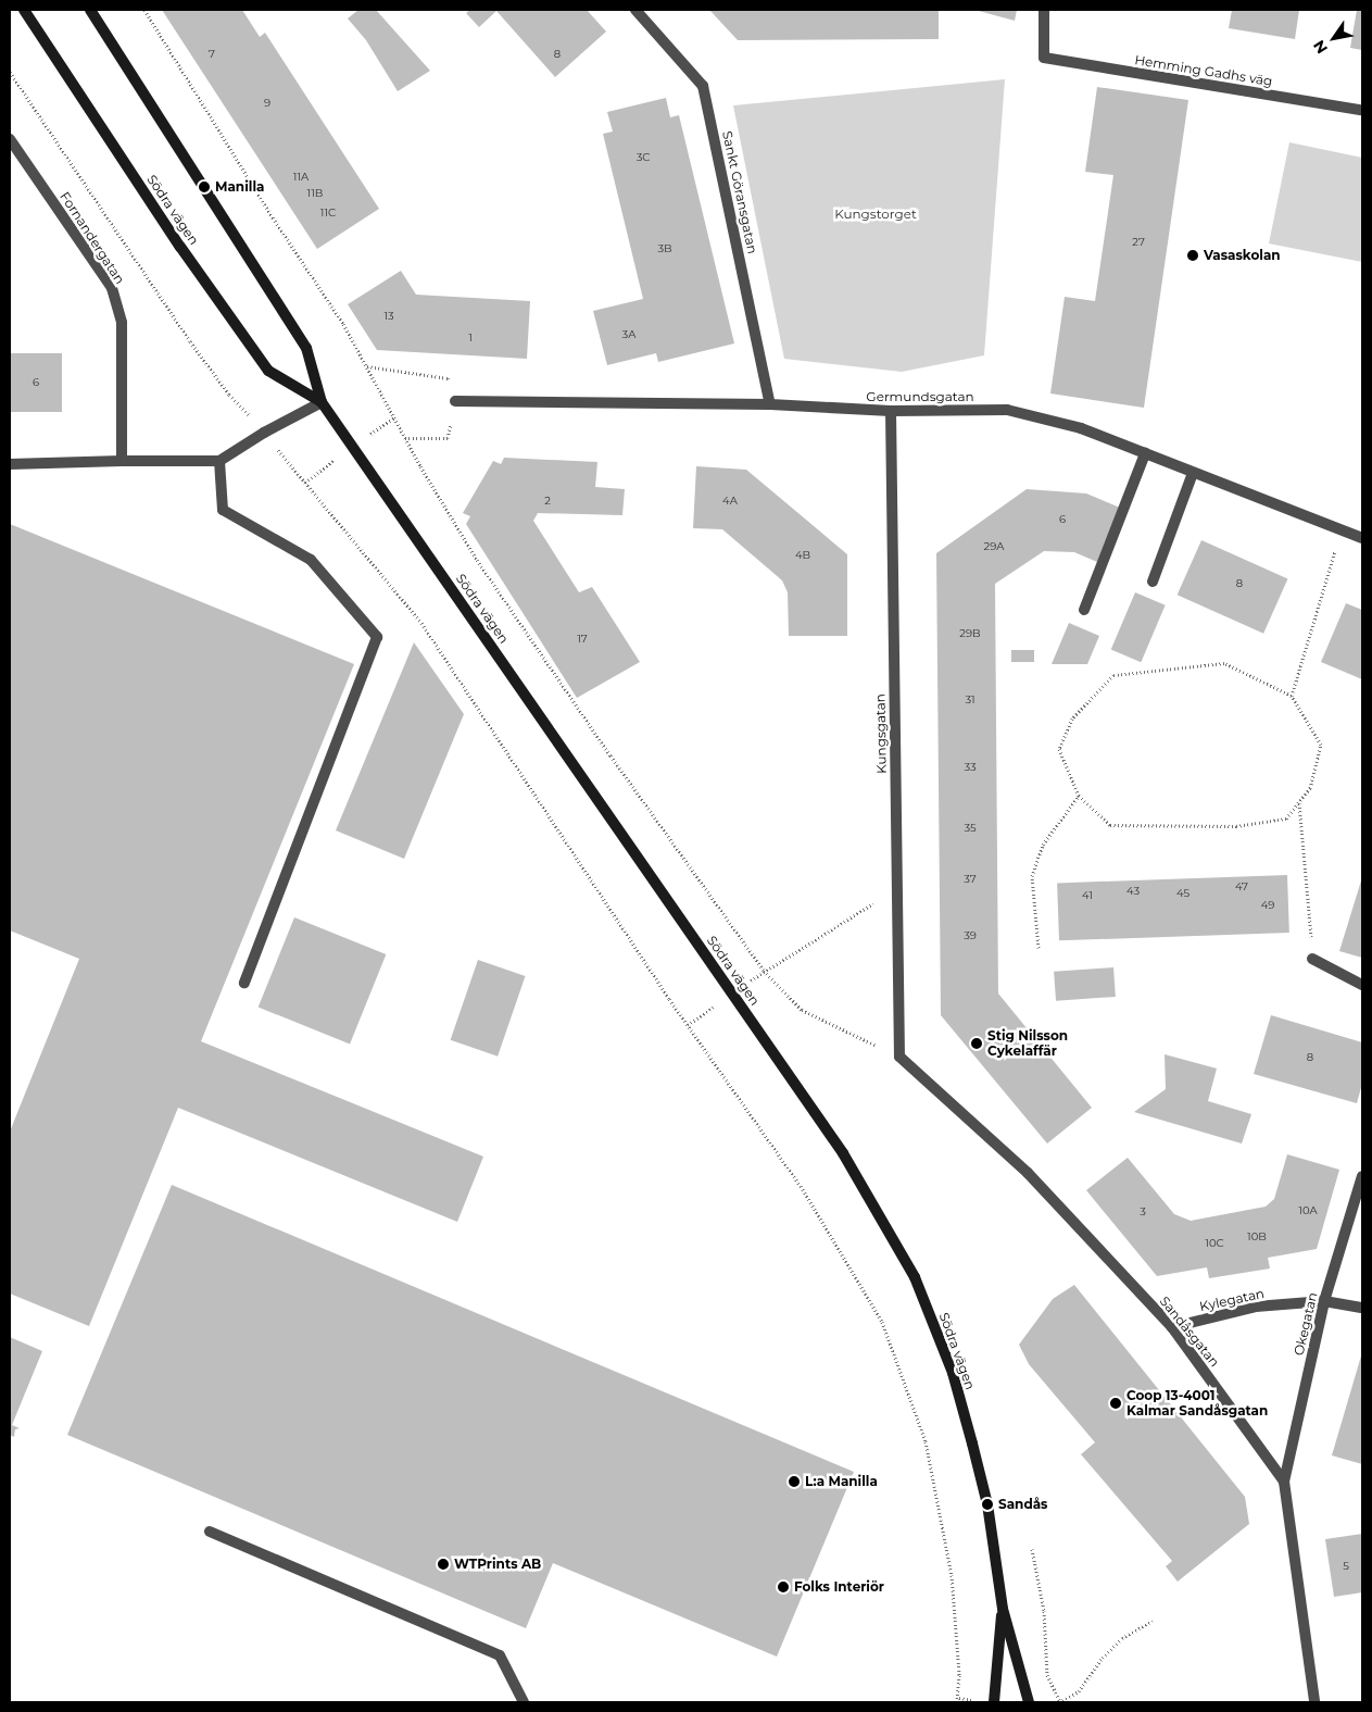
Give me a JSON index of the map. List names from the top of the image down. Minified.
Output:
{"streets":{"main road":["Södra vägen"],"street":["Hemming Gadhs väg","Sankt Göransgatan","Fornandergatan","Germundsgatan","Kungsgatan","Kylegatan","Okegatan","Sandåsgatan"]},"crossings":[["Sankt Göransgatan","Germundsgatan"],["Germundsgatan","Kungsgatan"],["Kungsgatan","Sandåsgatan"],["Kylegatan","Okegatan"],["Kylegatan","Sandåsgatan"],["Okegatan","Sandåsgatan"]],"parks":["Kungstorget"],"places":["Manilla","Vasaskolan","Stig Nilsson Cykelaffär","Coop 13-4001 Kalmar Sandåsgatan","L:a Manilla","Sandås","WTPrints AB","Folks Interiör"],"house_numbers":["7","8","9","3C","11A","11B","11C","27","3B","13","3A","1","6","2","4A","6","29A","4B","8","29B","17","31","33","35","37","47","43","45","41","49","39","8","10A","3","10B","10C","5"],"north":"bottom left"}
